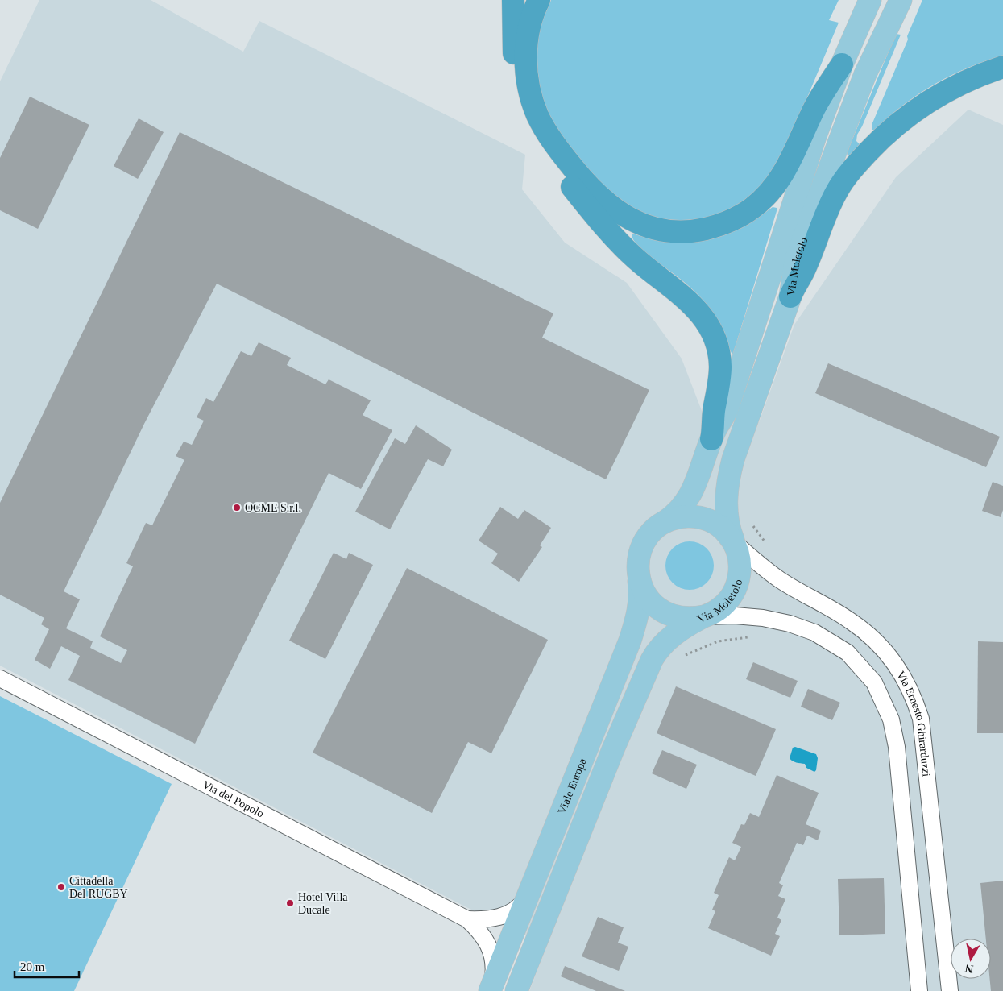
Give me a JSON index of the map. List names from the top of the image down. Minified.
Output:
{"streets":{"main road":["Via Moletolo","Viale Europa"],"street":["Via Ernesto Ghirarduzzi","Via del Popolo"]},"crossings":[["Via Moletolo","Via Ernesto Ghirarduzzi"],["Via Moletolo","Viale Europa"],["Via Ernesto Ghirarduzzi","Viale Europa"],["Viale Europa","Via del Popolo"]],"places":["OCME S.r.l.","Cittadella Del RUGBY","Hotel Villa Ducale"],"scale_bar":"20 m","north":"bottom"}
